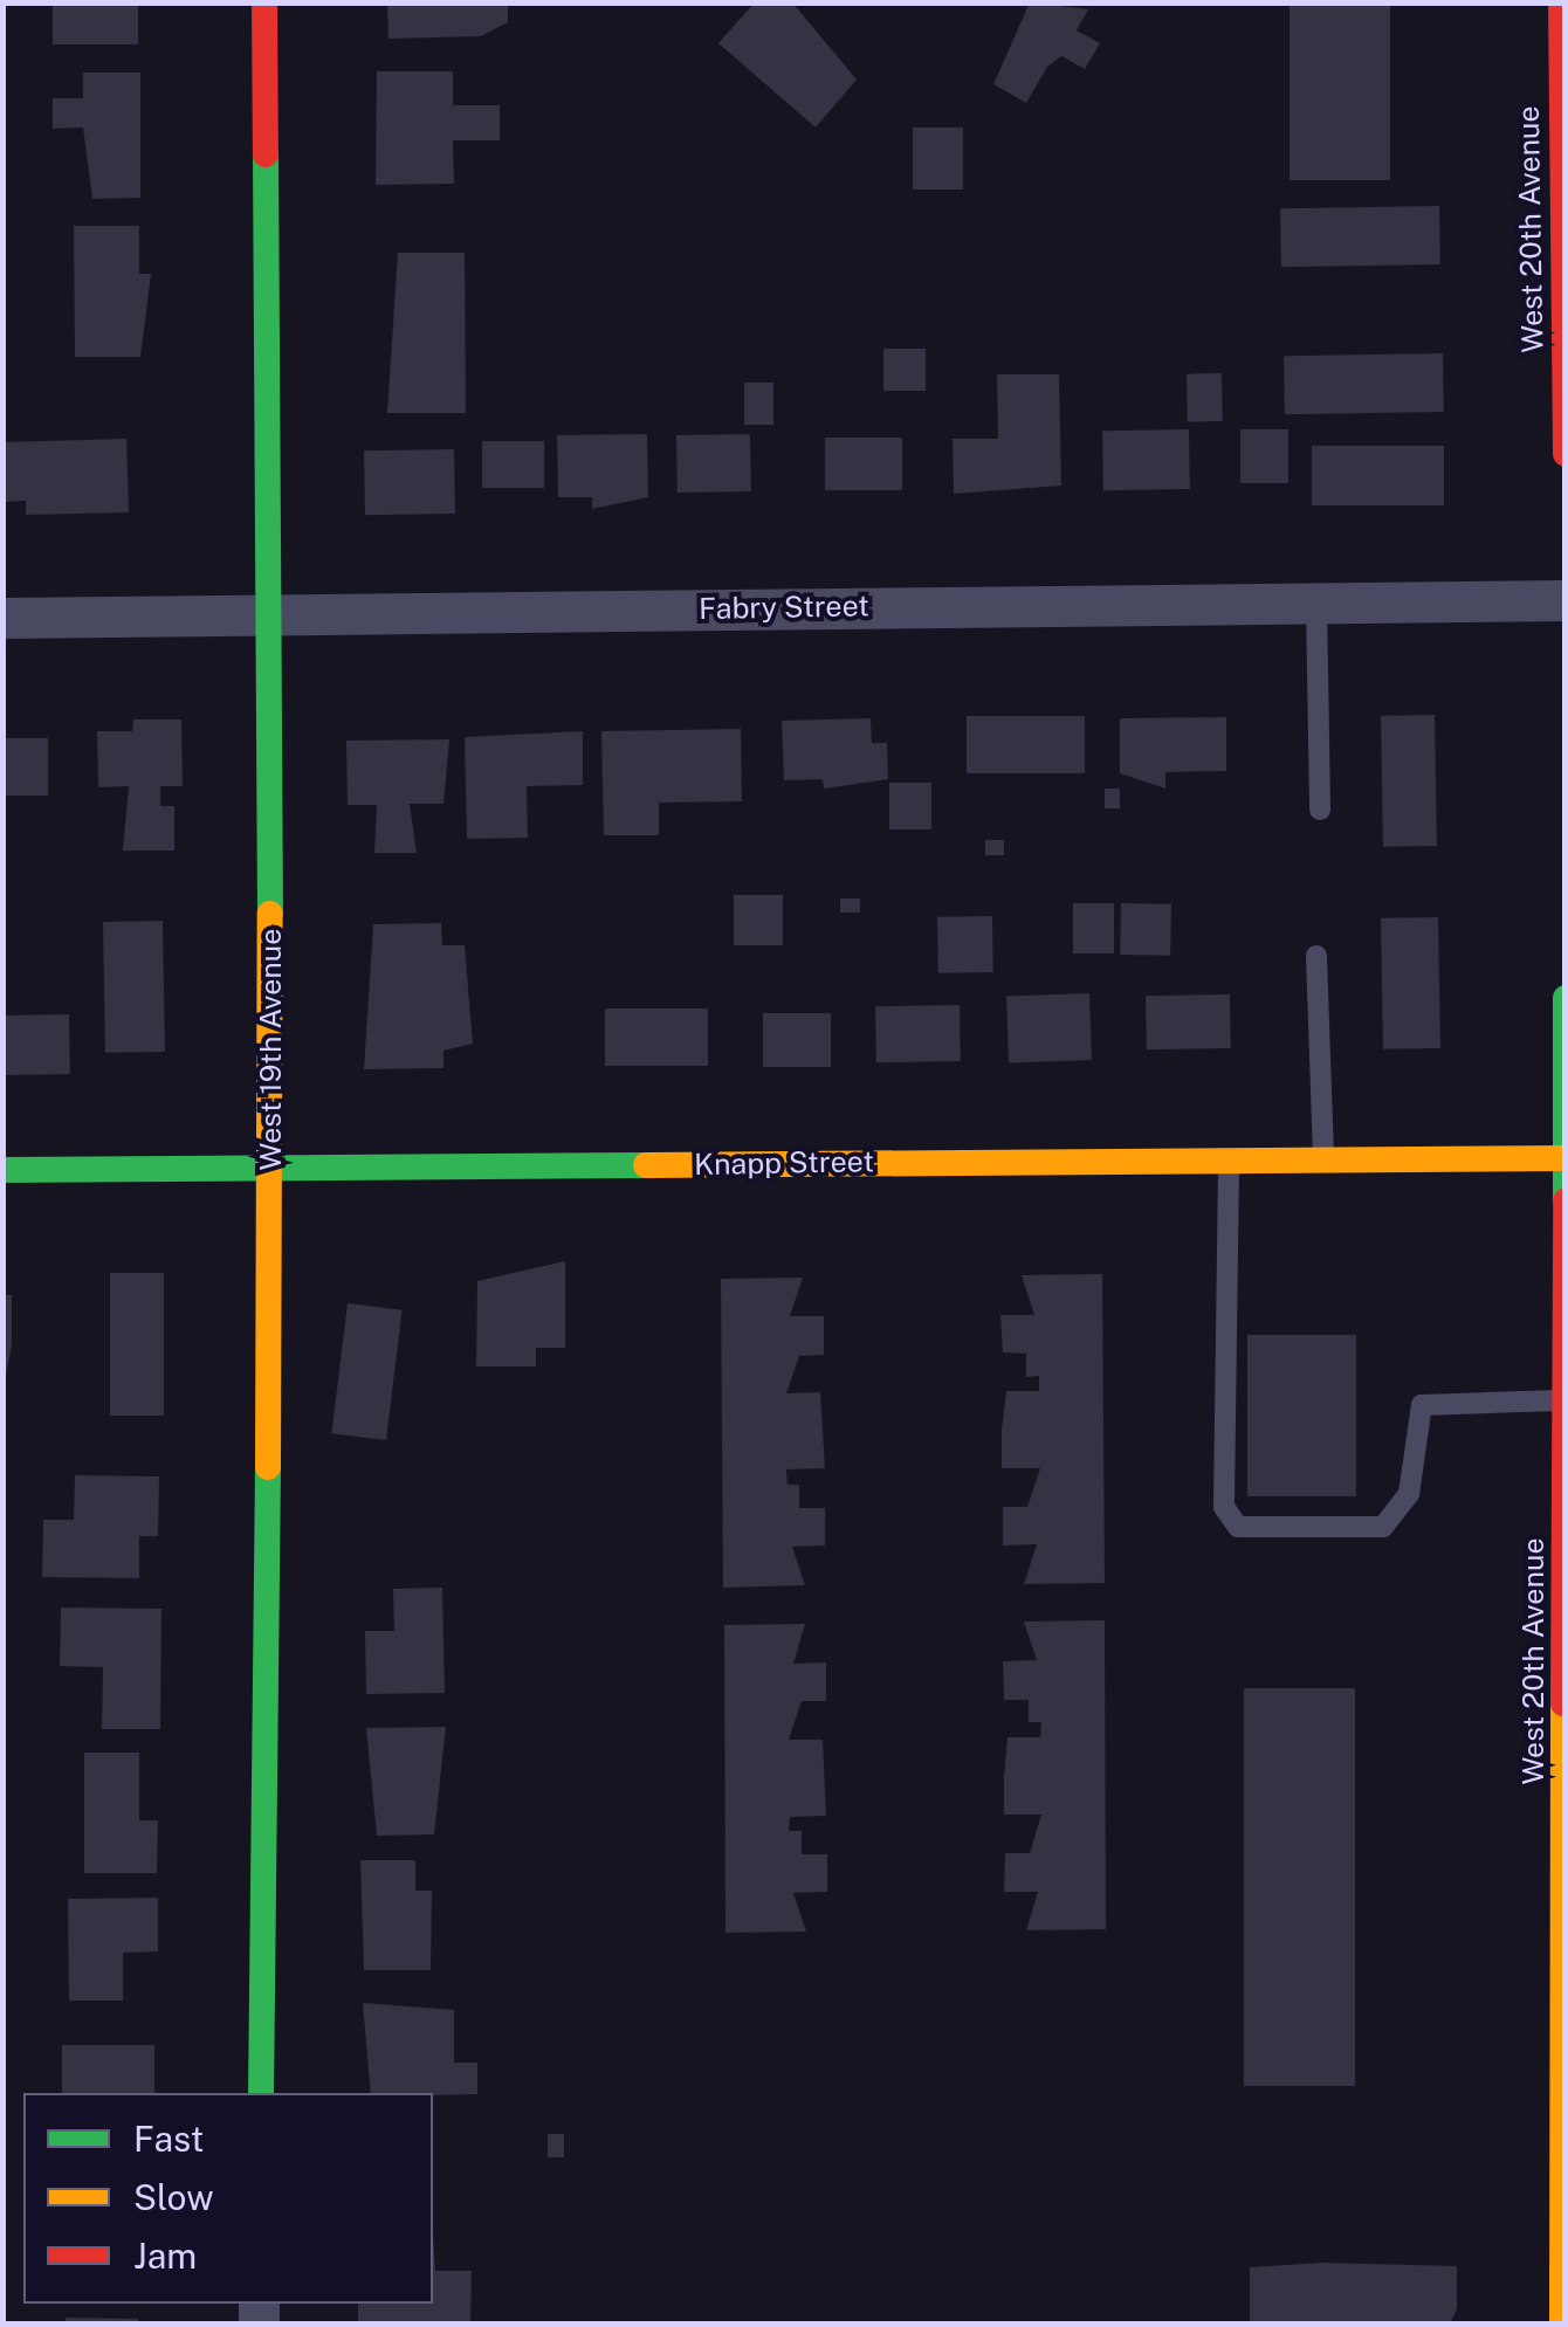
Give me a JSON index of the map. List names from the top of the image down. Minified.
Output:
{"streets":{"street":["West 20th Avenue","Fabry Street","West 19th Avenue","Knapp Street"]},"crossings":[["West 20th Avenue","Knapp Street"],["Fabry Street","West 19th Avenue"],["West 19th Avenue","Knapp Street"]],"legend":["Fast","Slow","Jam"]}
